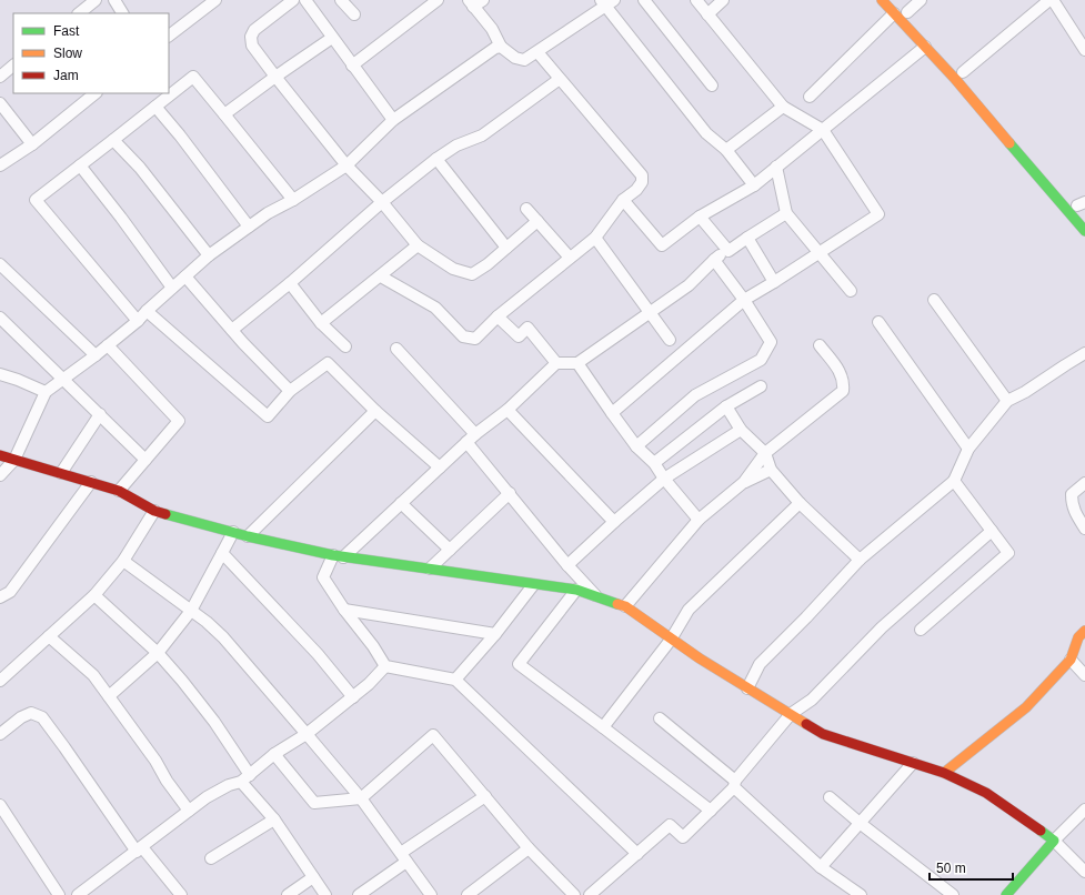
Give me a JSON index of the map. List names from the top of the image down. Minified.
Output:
{"legend":["Fast","Slow","Jam"],"scale_bar":"50 m"}
